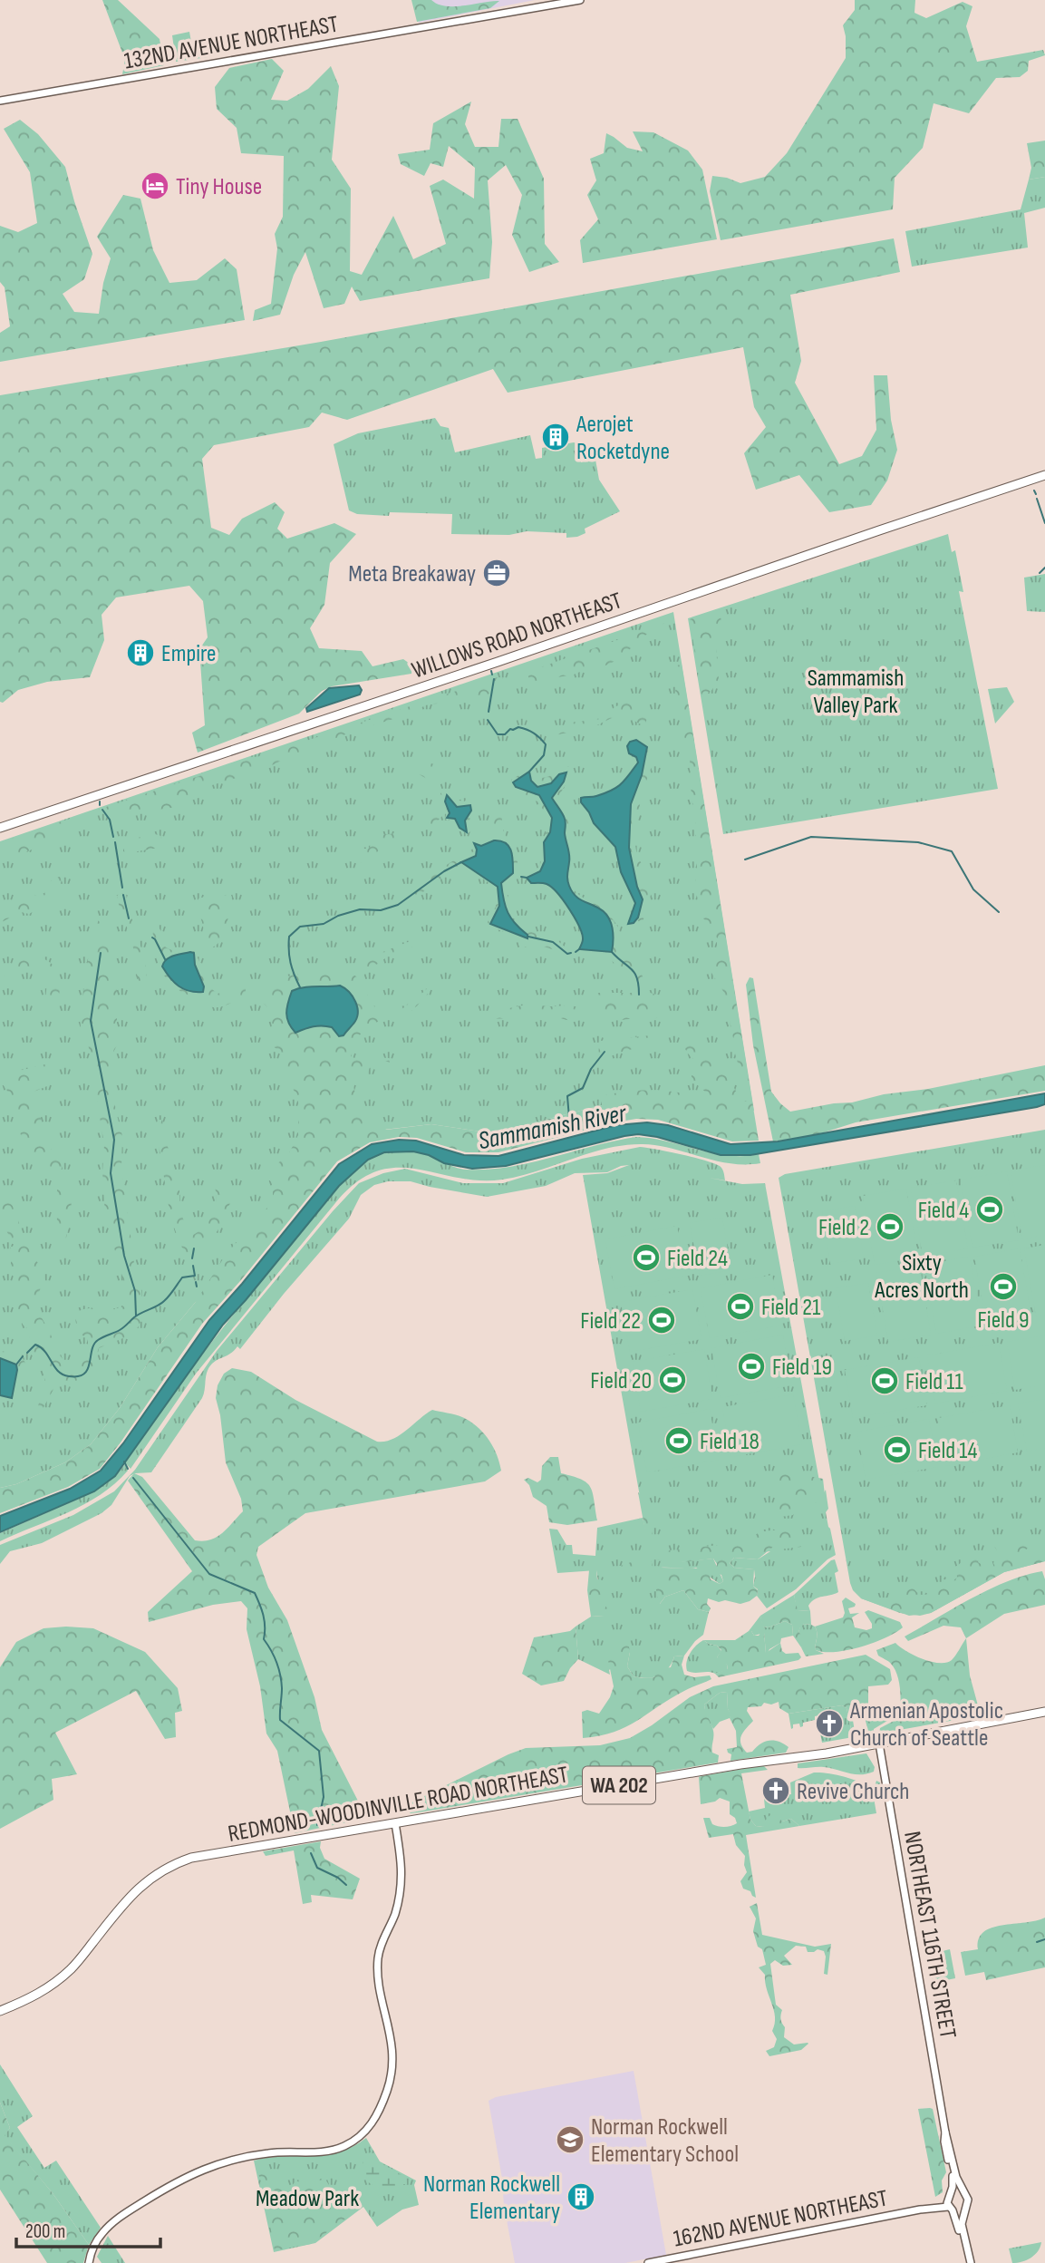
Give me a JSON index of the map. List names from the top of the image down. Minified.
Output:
{"streets":{"main road":["WILLOWS ROAD NORTHEAST","WA 202","REDMOND-WOODINVILLE ROAD NORTHEAST"],"street":["132ND AVENUE NORTHEAST","NORTHEAST 116TH STREET","162ND AVENUE NORTHEAST"]},"crossings":[["REDMOND-WOODINVILLE ROAD NORTHEAST","NORTHEAST 116TH STREET"],["NORTHEAST 116TH STREET","162ND AVENUE NORTHEAST"]],"water":["Sammamish River"],"parks":["Sammamish Valley Park","Sixty Acres North","Meadow Park"],"places":{"hotel":["Tiny House"],"building":["Aerojet Rocketdyne","Empire","Norman Rockwell Elementary"],"office":["Meta Breakaway"],"sports":["Field 4","Field 2","Field 24","Field 9","Field 21","Field 22","Field 19","Field 20","Field 11","Field 18","Field 14"],"church":["Armenian Apostolic Church of Seattle","Revive Church"],"school or university":["Norman Rockwell Elementary School"]},"scale_bar":"200 m"}
